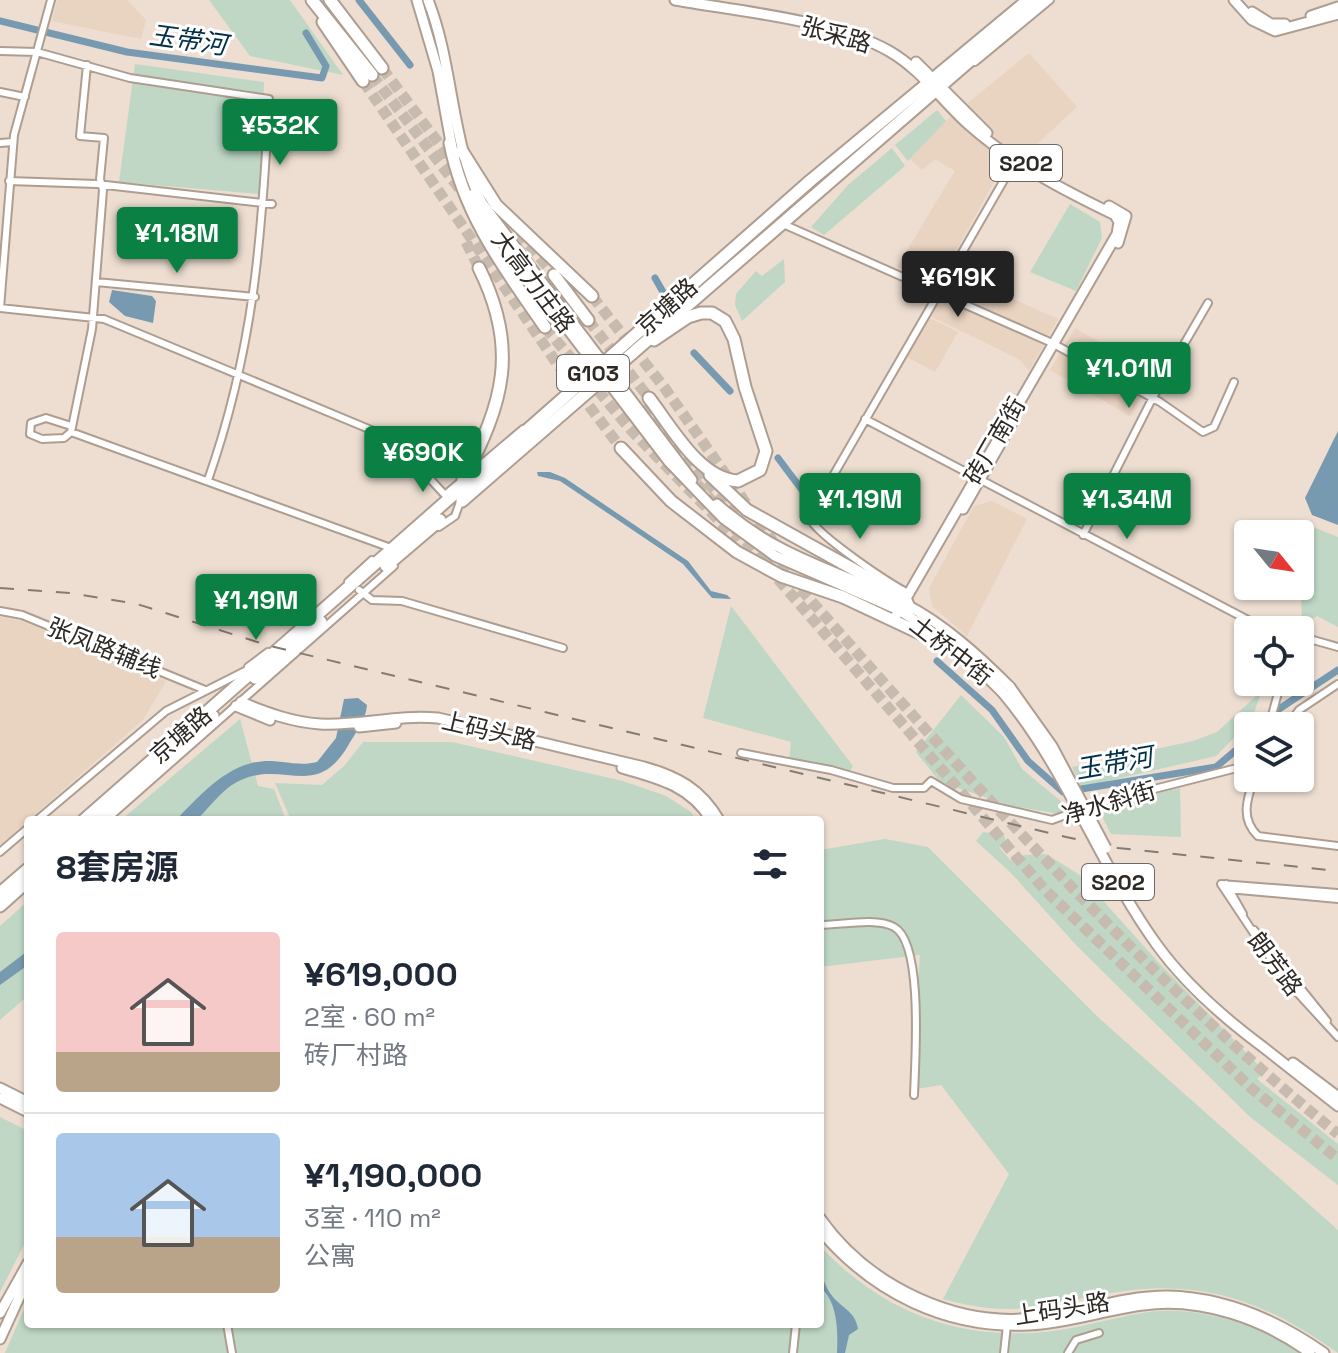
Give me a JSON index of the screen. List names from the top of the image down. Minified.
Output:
{"streets":{"highway":["京塘路","G103"],"main road":["张采路","S202","大高力庄路","砖厂南街","土桥中街","上码头路"],"street":["张凤路辅线","净水斜街","朗芳路"]},"crossings":[["张采路","S202"],["张采路","京塘路"],["张采路","G103"],["S202","大高力庄路"],["S202","京塘路"],["S202","G103"],["S202","砖厂南街"],["S202","土桥中街"],["大高力庄路","京塘路"],["大高力庄路","砖厂南街"],["大高力庄路","土桥中街"],["京塘路","G103"]],"water":["玉带河"],"north":"bottom right","page":{"price":["¥532K","¥1.18M","¥619K","¥1.01M","¥690K","¥1.19M","¥1.34M","¥1.19M"],"heading":"8套房源","list":[{"name":"¥619,000","note":"2室 · 60 m² · 砖厂村路"},{"name":"¥1,190,000","note":"3室 · 110 m² · 公寓"}]}}
